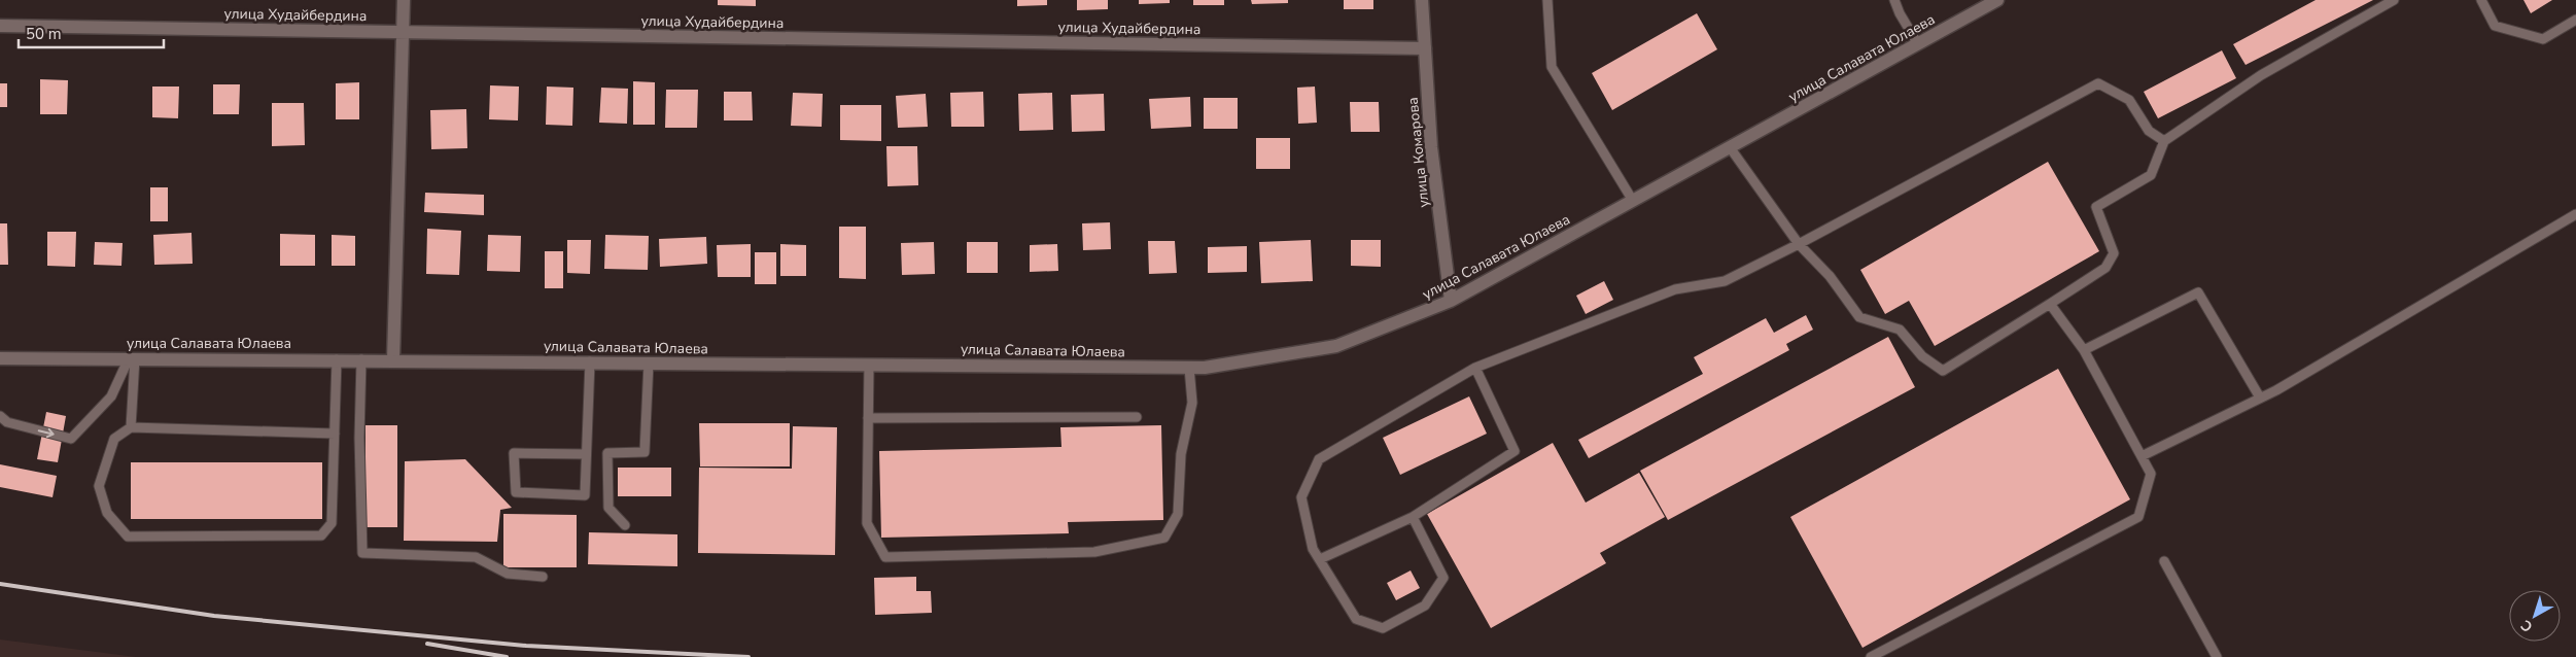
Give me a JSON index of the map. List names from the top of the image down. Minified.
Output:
{"streets":{"street":["улица Худайбердина","улица Салавата Юлаева","улица Комарова"]},"crossings":[["улица Худайбердина","улица Комарова"],["улица Салавата Юлаева","улица Комарова"]],"scale_bar":"50 m","north":"bottom left"}
